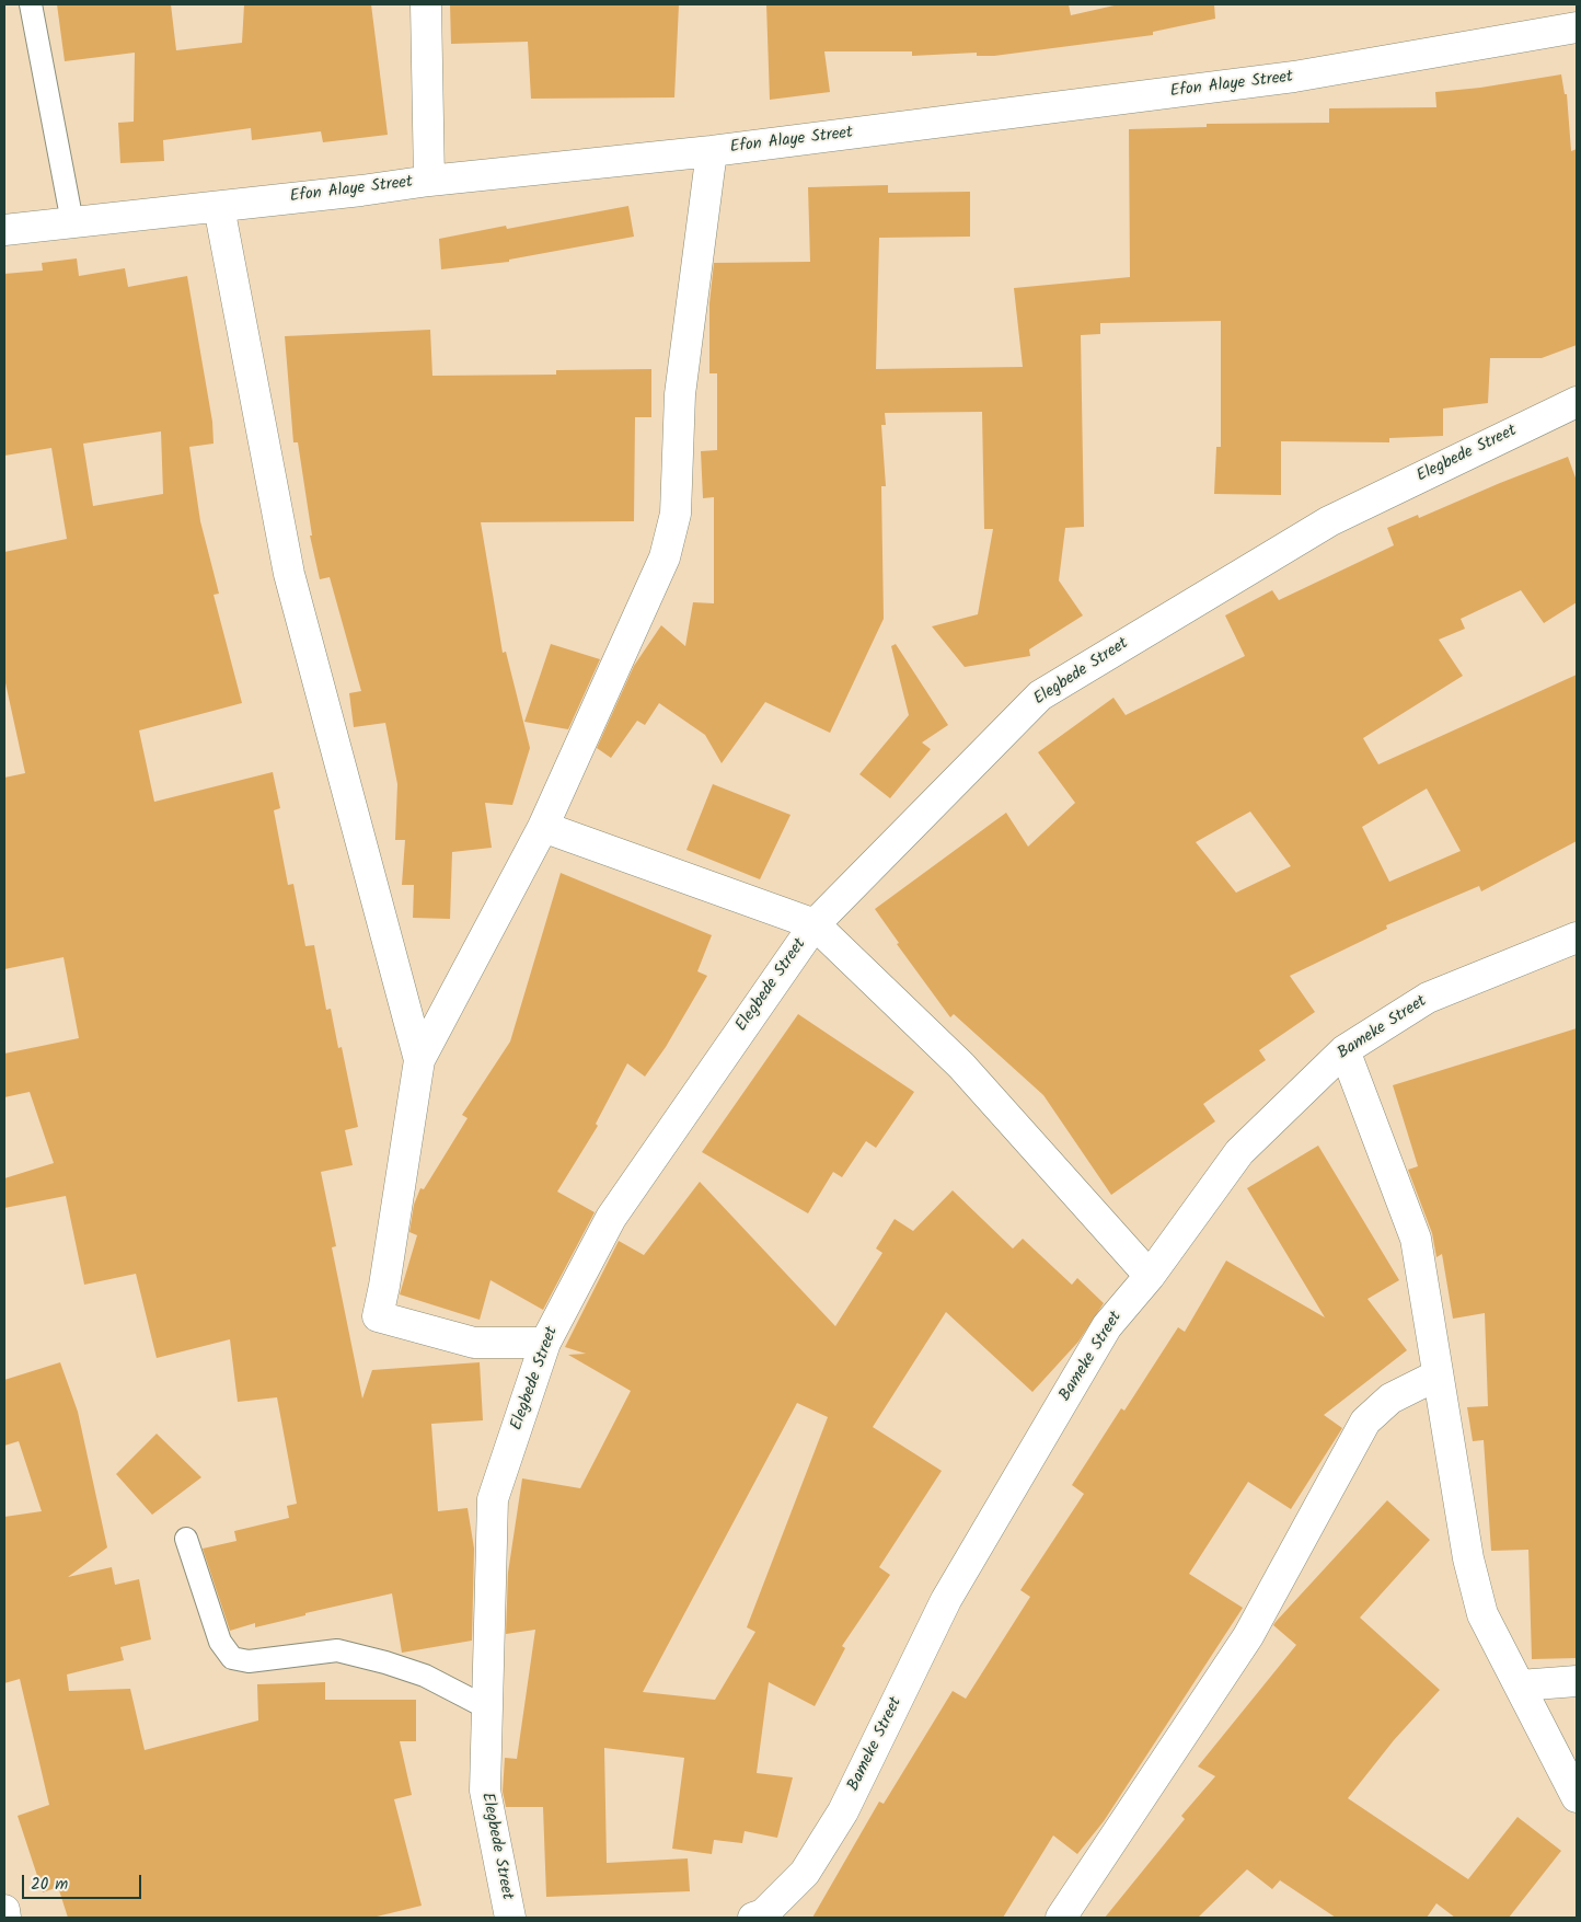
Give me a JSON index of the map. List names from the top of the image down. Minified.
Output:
{"streets":{"street":["Efon Alaye Street","Elegbede Street","Bameke Street"]},"scale_bar":"20 m"}
